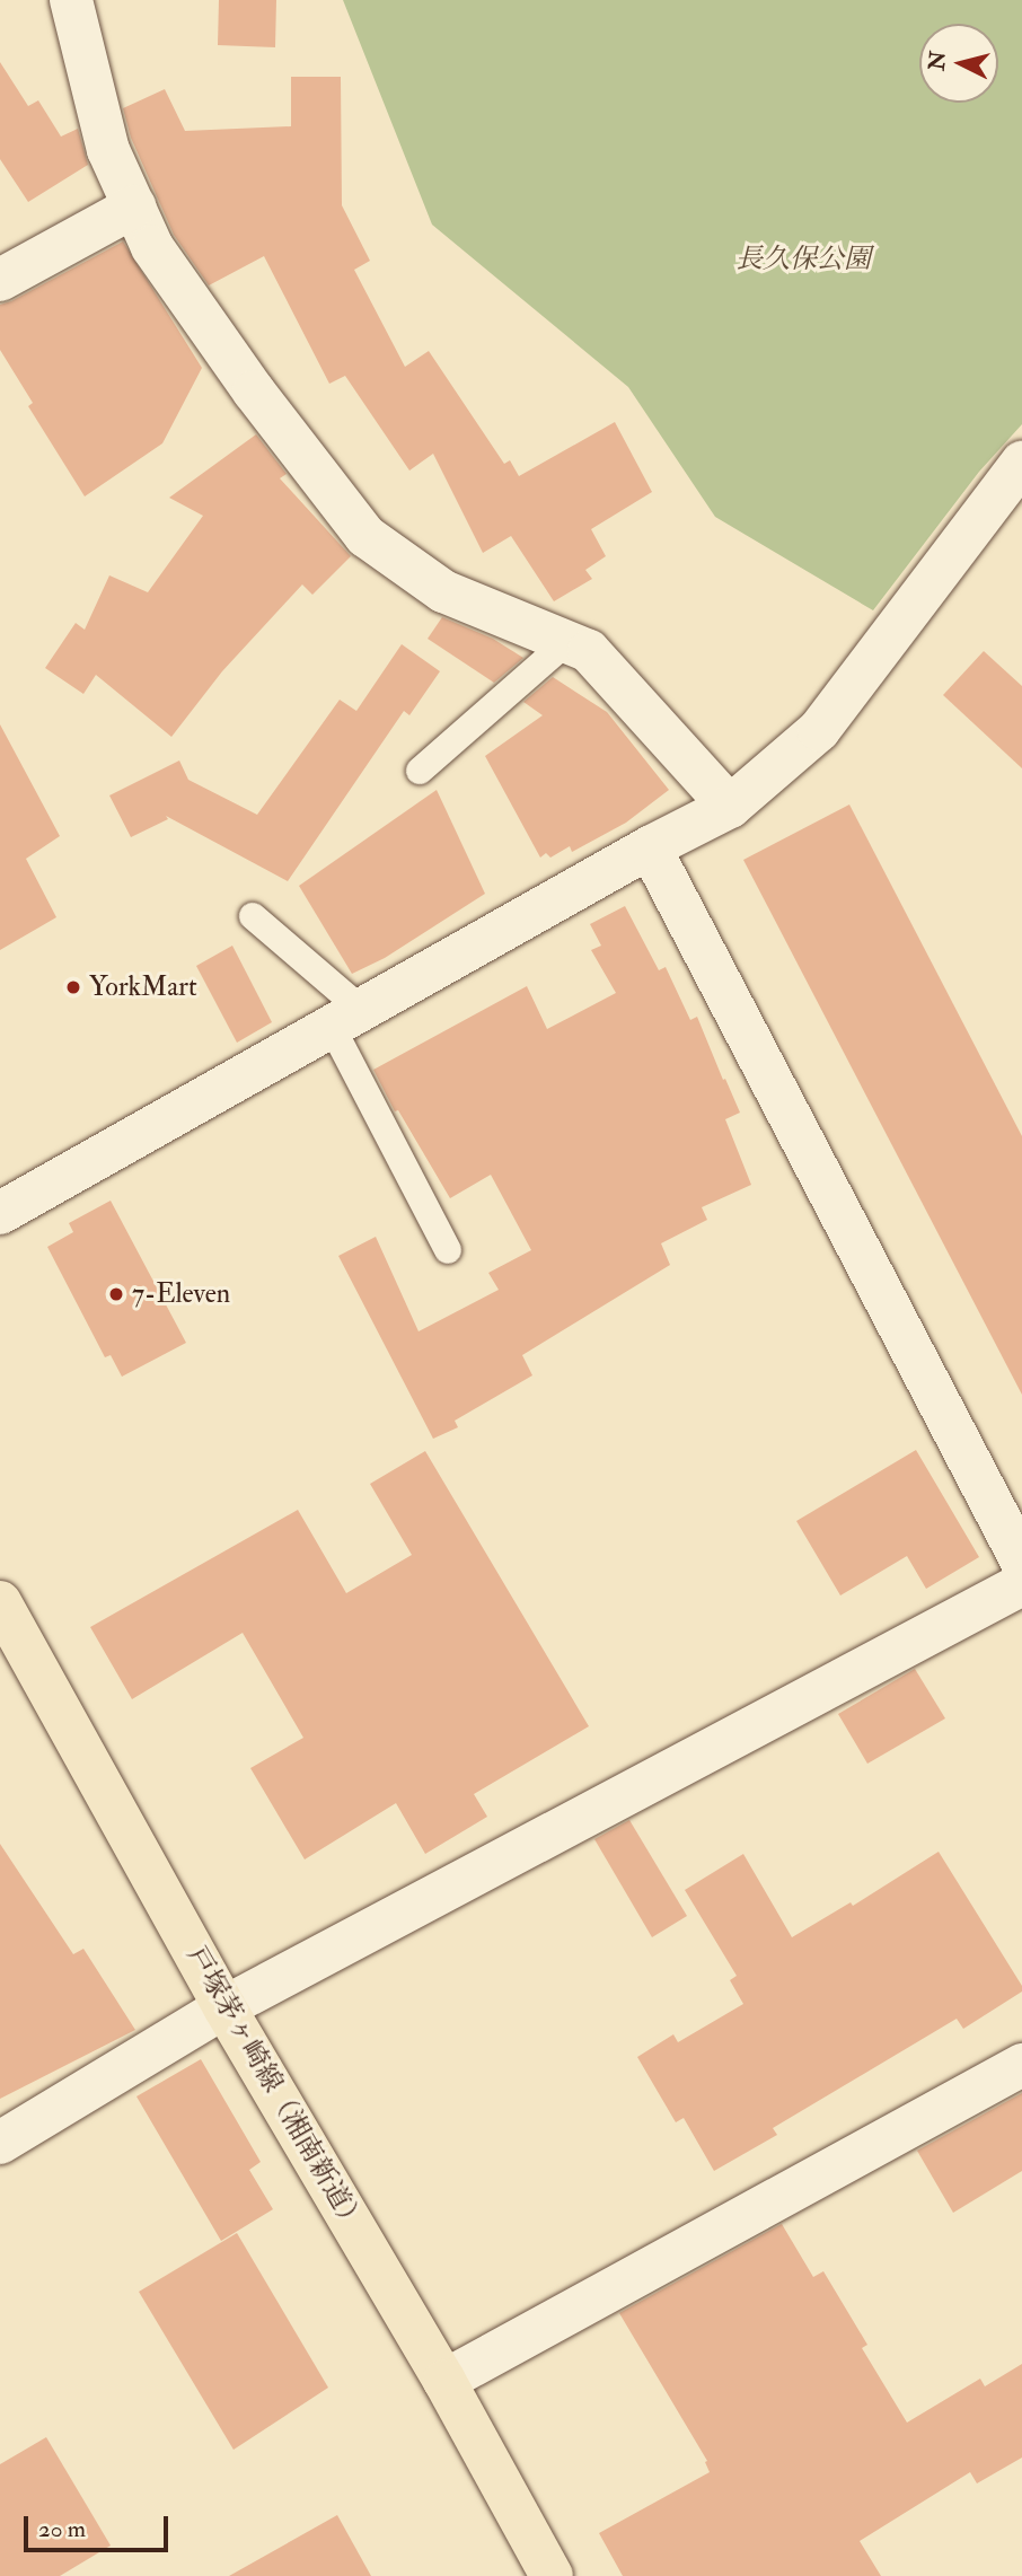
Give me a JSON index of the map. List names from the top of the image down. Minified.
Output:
{"streets":{"main road":["戸塚茅ヶ崎線（湘南新道）"]},"parks":["長久保公園"],"places":["YorkMart","7-Eleven"],"scale_bar":"20 m","north":"left"}
